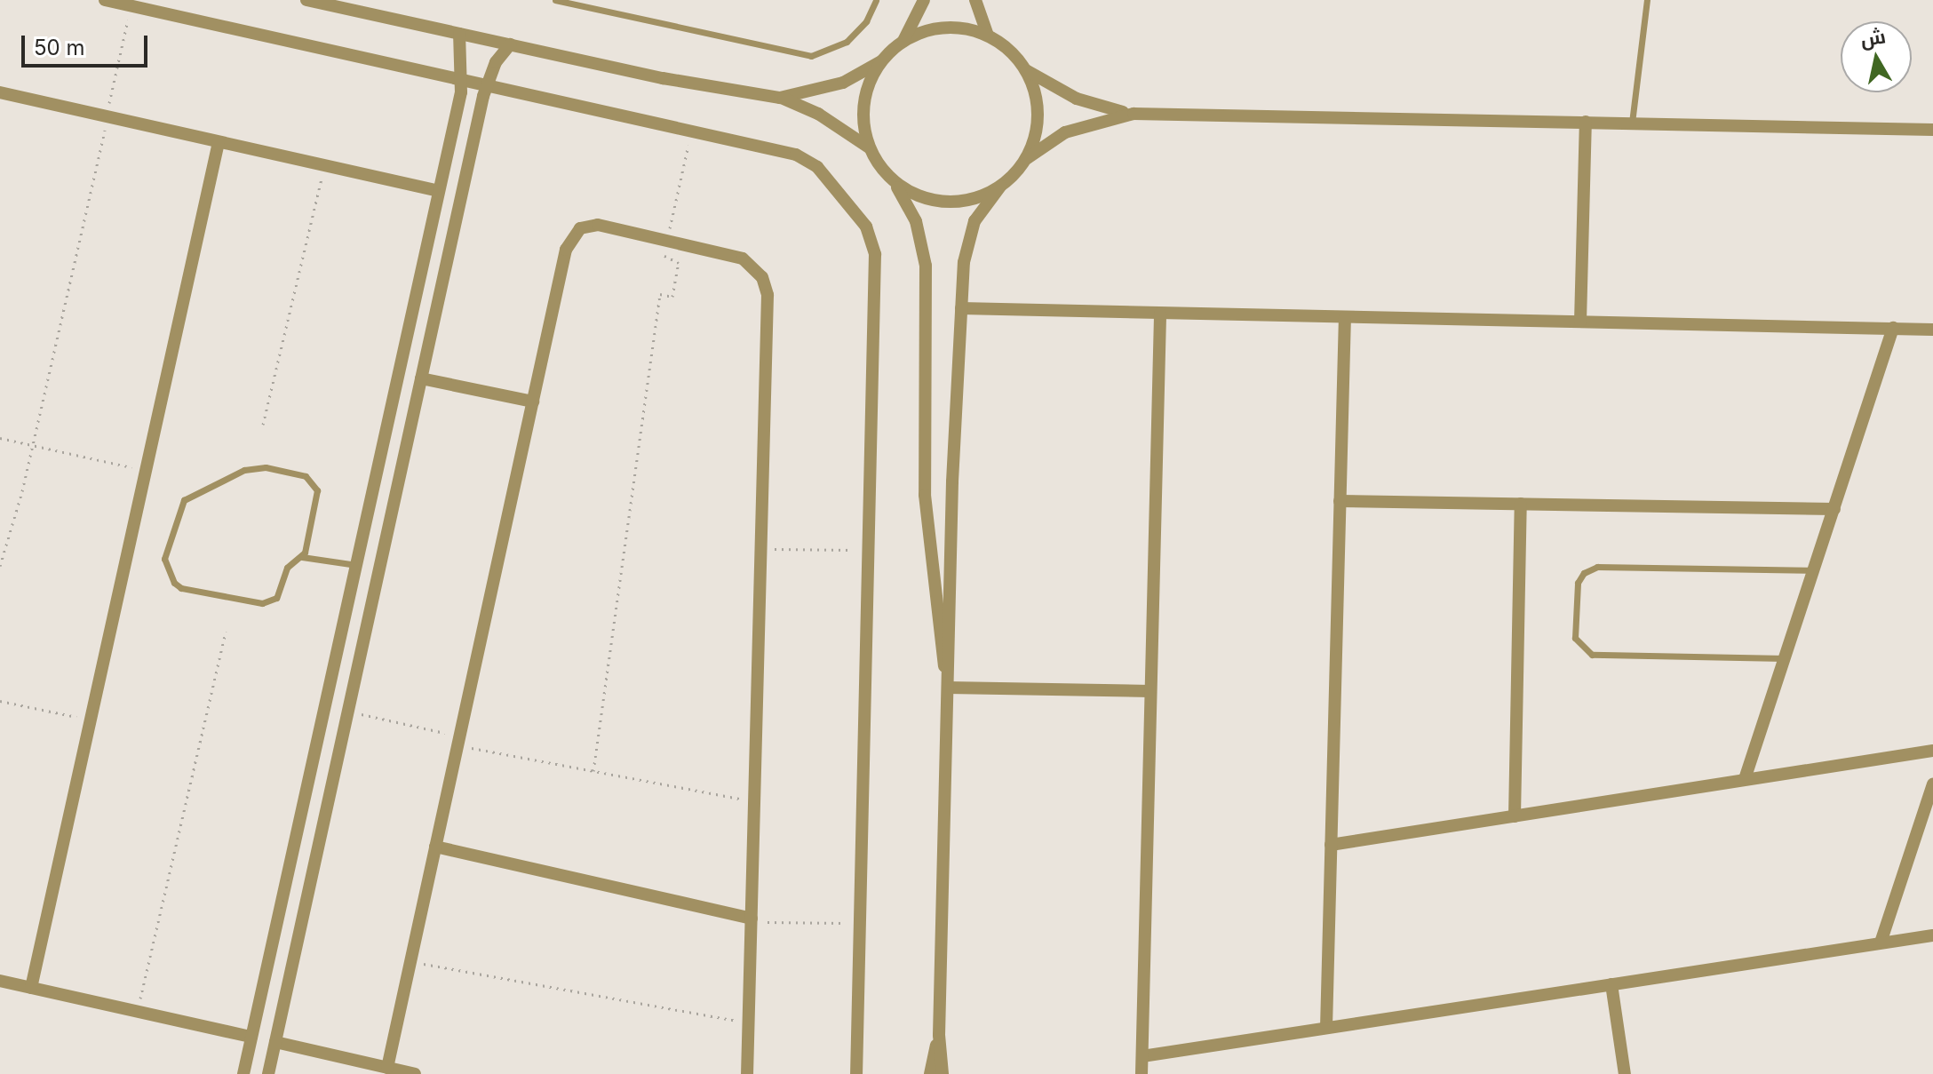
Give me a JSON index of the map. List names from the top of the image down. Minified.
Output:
{"scale_bar":"50 m","north":"top"}
